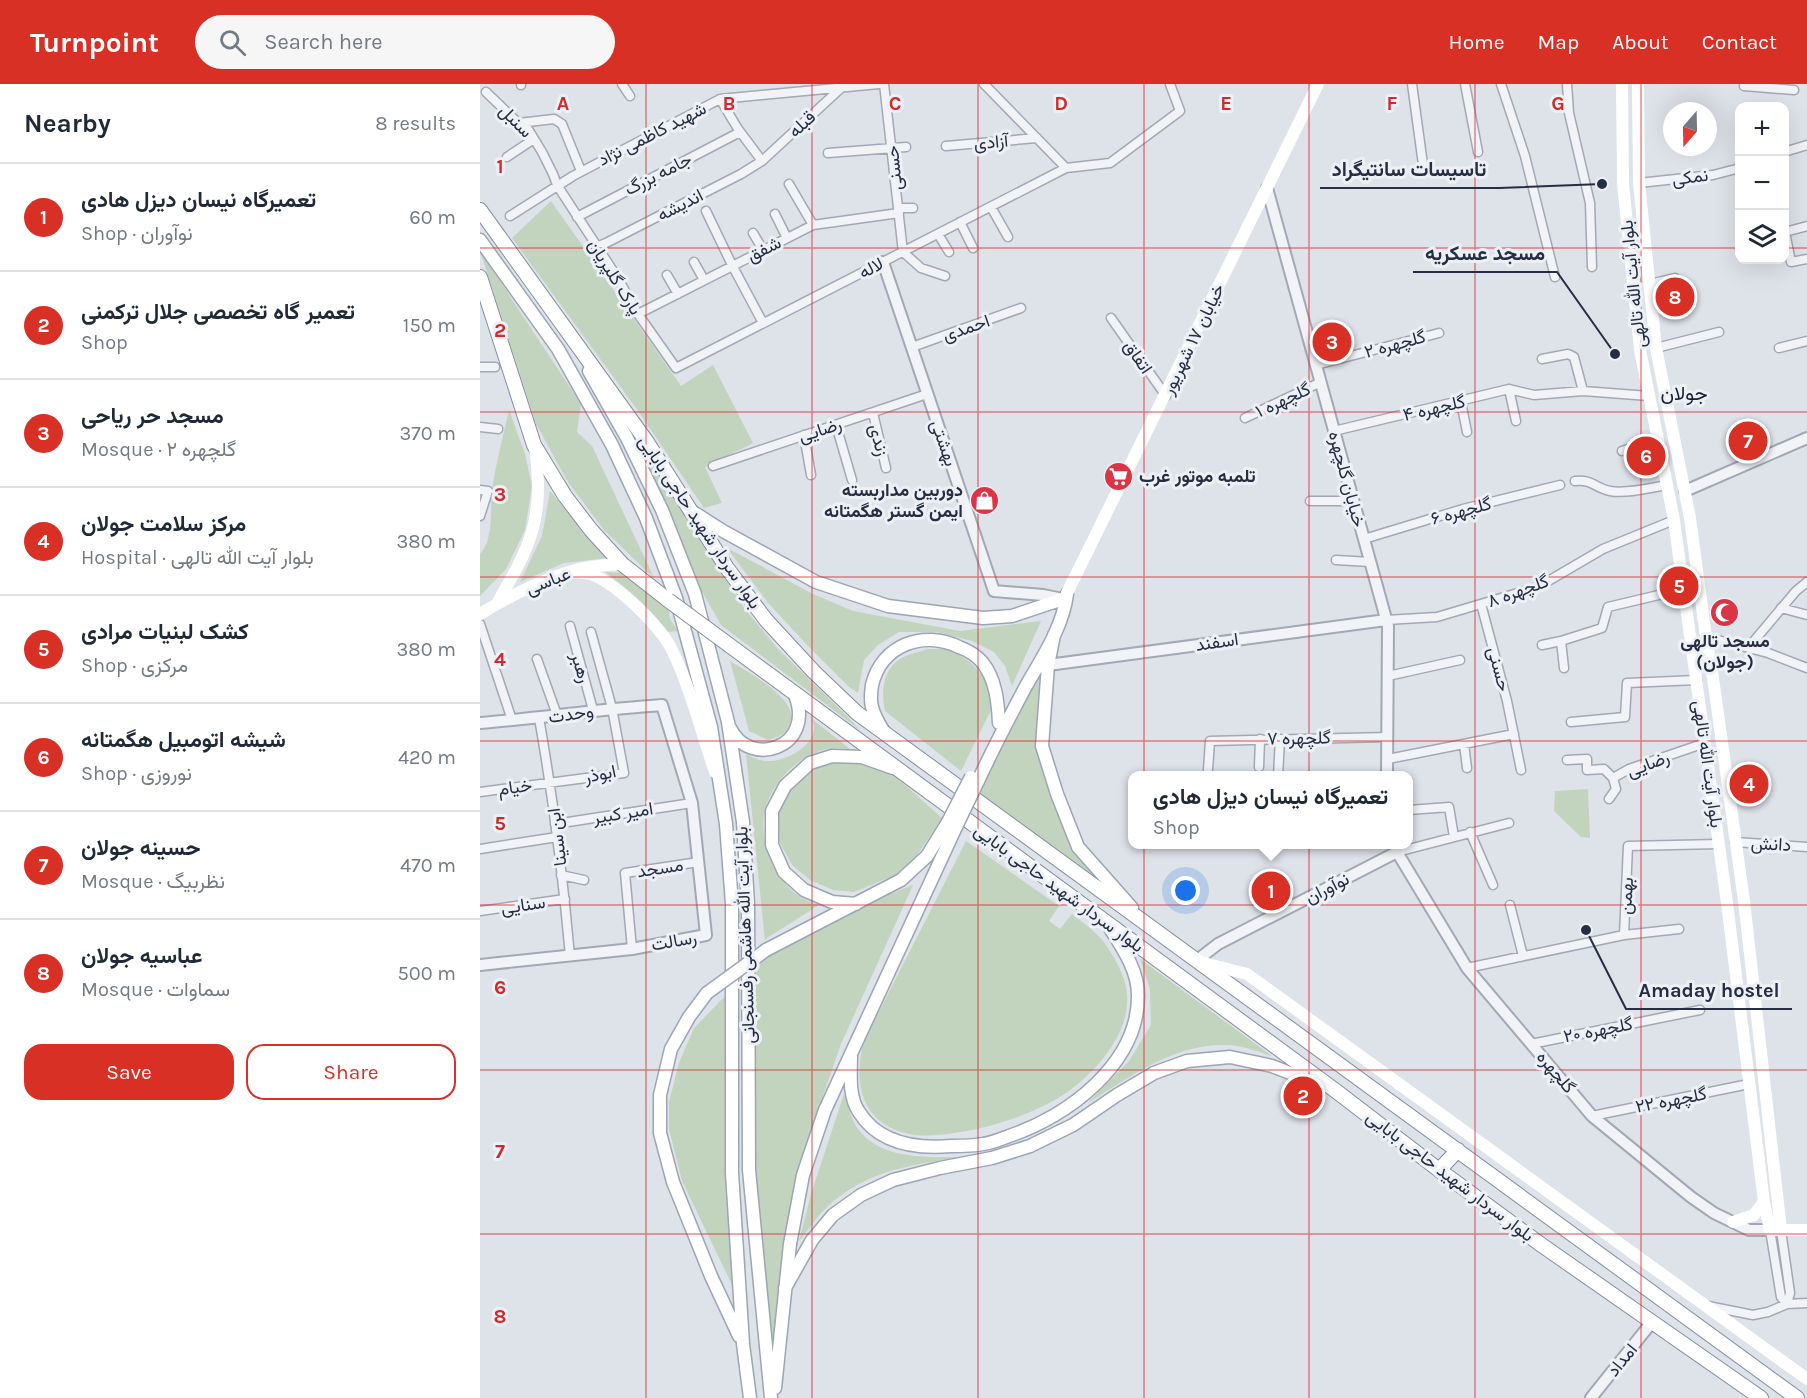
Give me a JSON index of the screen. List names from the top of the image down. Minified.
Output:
{"streets":{"highway":["بلوار سردار شهید حاجی بابایی","بلوار آیت الله هاشمی رفسنجانی"],"main road":["بلوار آیت الله تالهی","خیابان ۱۷ شهریور","عباسی"],"street":["سنبل","قبله","شهید کاظمی نژاد","آزادی","حسنی","جامه بزرگ","نمکی","اندیشه","شفق","لاله","پارک گلپریان","احمدی","گلچهره ۲","اتفاق","گلچهره ۱","گلچهره ۴","رضایی","زندی","بهشتی","خیابان گلچهره","گلچهره ۶","گلچهره ۸","اسفند","رهبر","وحدت","گلچهره ۷","ابوذر","خیام","امیر کبیر","ابن سینا","دانش","مسجد","نوآوران","بهمن","سنایی","رسالت","گلچهره ۲۰","گلچهره","گلچهره ۲۲","امداد"]},"crossings":[["سنبل","شهید کاظمی نژاد"],["سنبل","پارک گلپریان"],["قبله","شهید کاظمی نژاد"],["قبله","اندیشه"],["شهید کاظمی نژاد","پارک گلپریان"],["آزادی","لاله"],["حسنی","شفق"],["حسنی","لاله"],["حسنی","گلچهره ۸"],["جامه بزرگ","پارک گلپریان"],["نمکی","بلوار آیت الله تالهی"],["اندیشه","پارک گلپریان"],["شفق","پارک گلپریان"],["لاله","پارک گلپریان"],["لاله","بهشتی"],["بلوار آیت الله تالهی","گلچهره ۴"],["بلوار آیت الله تالهی","رضایی"],["بلوار آیت الله تالهی","گلچهره ۸"],["بلوار آیت الله تالهی","دانش"],["بلوار آیت الله تالهی","بهمن"],["بلوار آیت الله تالهی","گلچهره"],["بلوار آیت الله تالهی","گلچهره ۲۲"],["احمدی","بهشتی"],["خیابان ۱۷ شهریور","اتفاق"],["خیابان ۱۷ شهریور","بهشتی"],["خیابان ۱۷ شهریور","خیابان گلچهره"],["گلچهره ۲","خیابان گلچهره"],["گلچهره ۱","خیابان گلچهره"],["گلچهره ۴","خیابان گلچهره"],["رضایی","زندی"],["رضایی","بهشتی"],["خیابان گلچهره","گلچهره ۶"],["خیابان گلچهره","گلچهره ۸"],["خیابان گلچهره","اسفند"],["خیابان گلچهره","گلچهره ۷"],["بلوار سردار شهید حاجی بابایی","عباسی"],["بلوار سردار شهید حاجی بابایی","نوآوران"],["بلوار سردار شهید حاجی بابایی","بلوار آیت الله هاشمی رفسنجانی"],["بلوار سردار شهید حاجی بابایی","امداد"],["گلچهره ۸","اسفند"],["رهبر","وحدت"],["وحدت","ابوذر"],["وحدت","ابن سینا"],["وحدت","رسالت"],["ابوذر","خیام"],["ابوذر","ابن سینا"],["خیام","ابن سینا"],["امیر کبیر","ابن سینا"],["امیر کبیر","رسالت"],["ابن سینا","سنایی"],["ابن سینا","رسالت"],["مسجد","رسالت"],["بهمن","گلچهره"],["گلچهره ۲۰","گلچهره"],["گلچهره","گلچهره ۲۲"]],"districts":["جولان"],"places":{"other":["تاسیسات سانتیگراد","مسجد عسکریه","Amaday hostel"],"supermarket":["تلمبه موتور غرب"],"shop":["دوربین مداربسته ایمن گستر هگمتانه"],"mosque":["مسجد تالهی (جولان)"]},"north":"bottom","page":{"header":"Turnpoint","search":"Search here","nav":["Home","Map","About","Contact"],"heading":["Nearby","8 results"],"map_buttons":["+","−"],"list":[{"mark":"1","name":"تعمیرگاه نیسان دیزل هادی","note":"Shop · نوآوران","value":"60 m"},{"mark":"2","name":"تعمیر گاه تخصصی جلال ترکمنی","note":"Shop","value":"150 m"},{"mark":"3","name":"مسجد حر ریاحی","note":"Mosque · گلچهره ۲","value":"370 m"},{"mark":"4","name":"مرکز سلامت جولان","note":"Hospital · بلوار آیت الله تالهی","value":"380 m"},{"mark":"5","name":"کشک لبنیات مرادی","note":"Shop · مرکزی","value":"380 m"},{"mark":"6","name":"شیشه اتومبیل هگمتانه","note":"Shop · نوروزی","value":"420 m"},{"mark":"7","name":"حسینه جولان","note":"Mosque · نظربیگ","value":"470 m"},{"mark":"8","name":"عباسیه جولان","note":"Mosque · سماوات","value":"500 m"}],"pins":["8","3","7","6","5","4","1","2"],"popup":["تعمیرگاه نیسان دیزل هادی","Shop"],"buttons":["Save","Share"]},"grid":{"columns":["A","B","C","D","E","F","G"],"rows":["1","2","3","4","5","6","7","8"]}}
